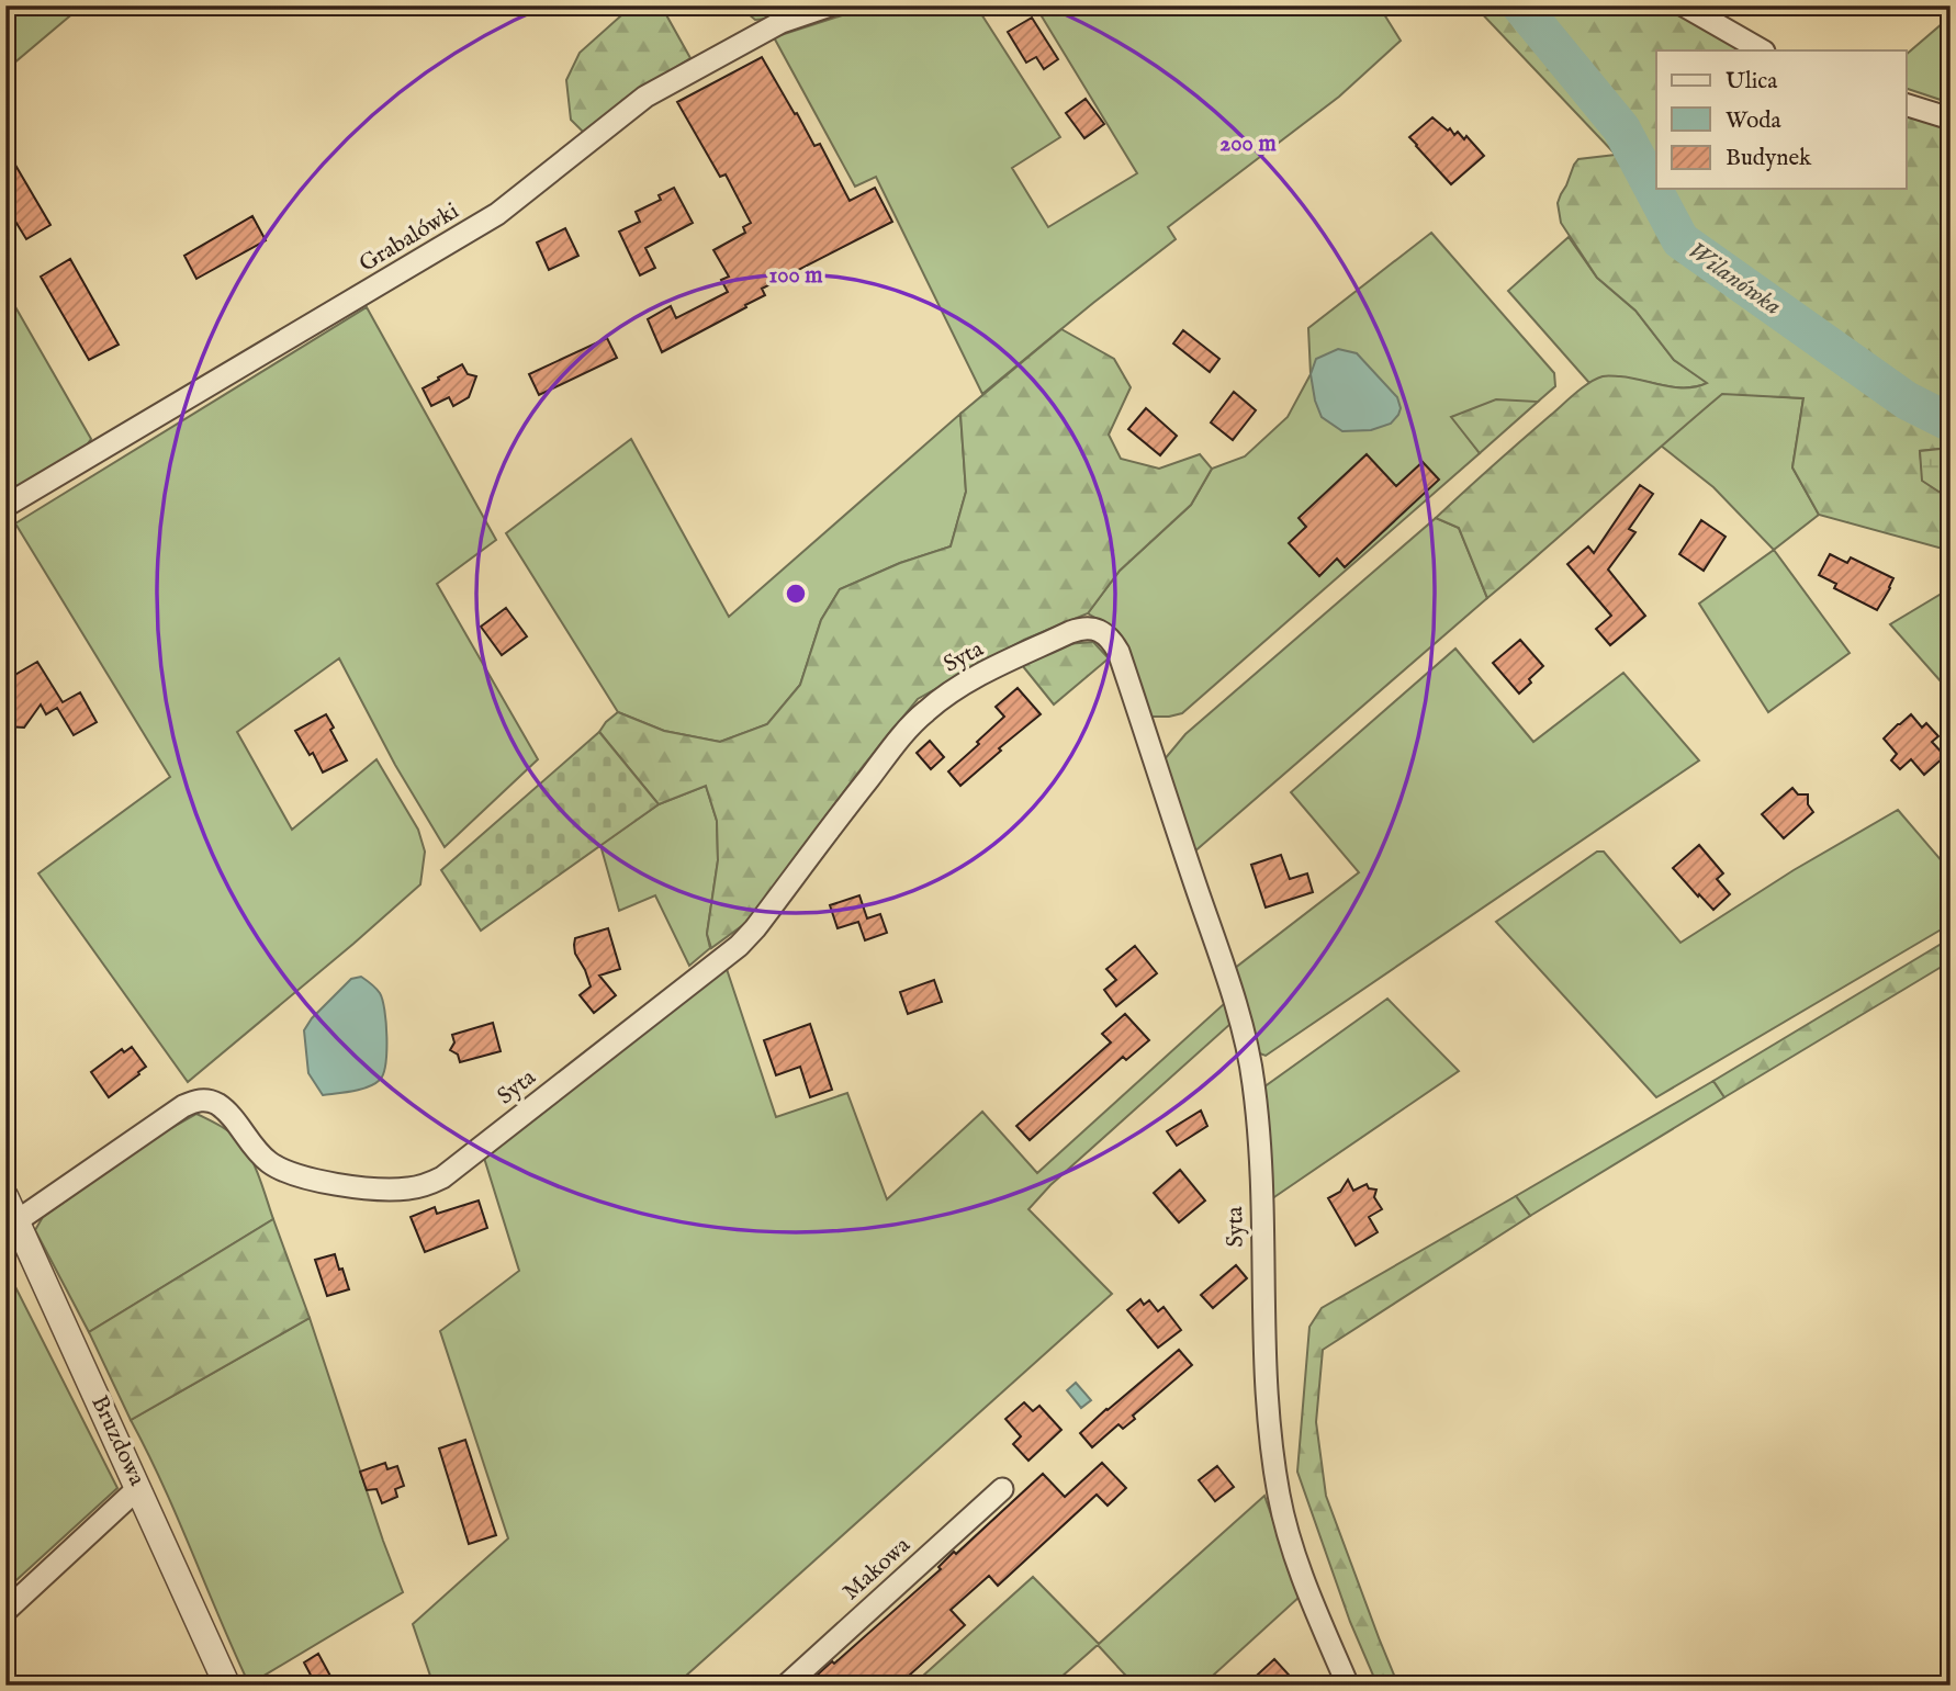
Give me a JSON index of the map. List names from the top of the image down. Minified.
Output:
{"streets":{"street":["Grabalówki","Syta","Bruzdowa","Makowa"]},"crossings":[["Syta","Bruzdowa"]],"water":["Wilanówka"],"legend":["Ulica","Woda","Budynek"],"rings":["200 m","100 m"]}
